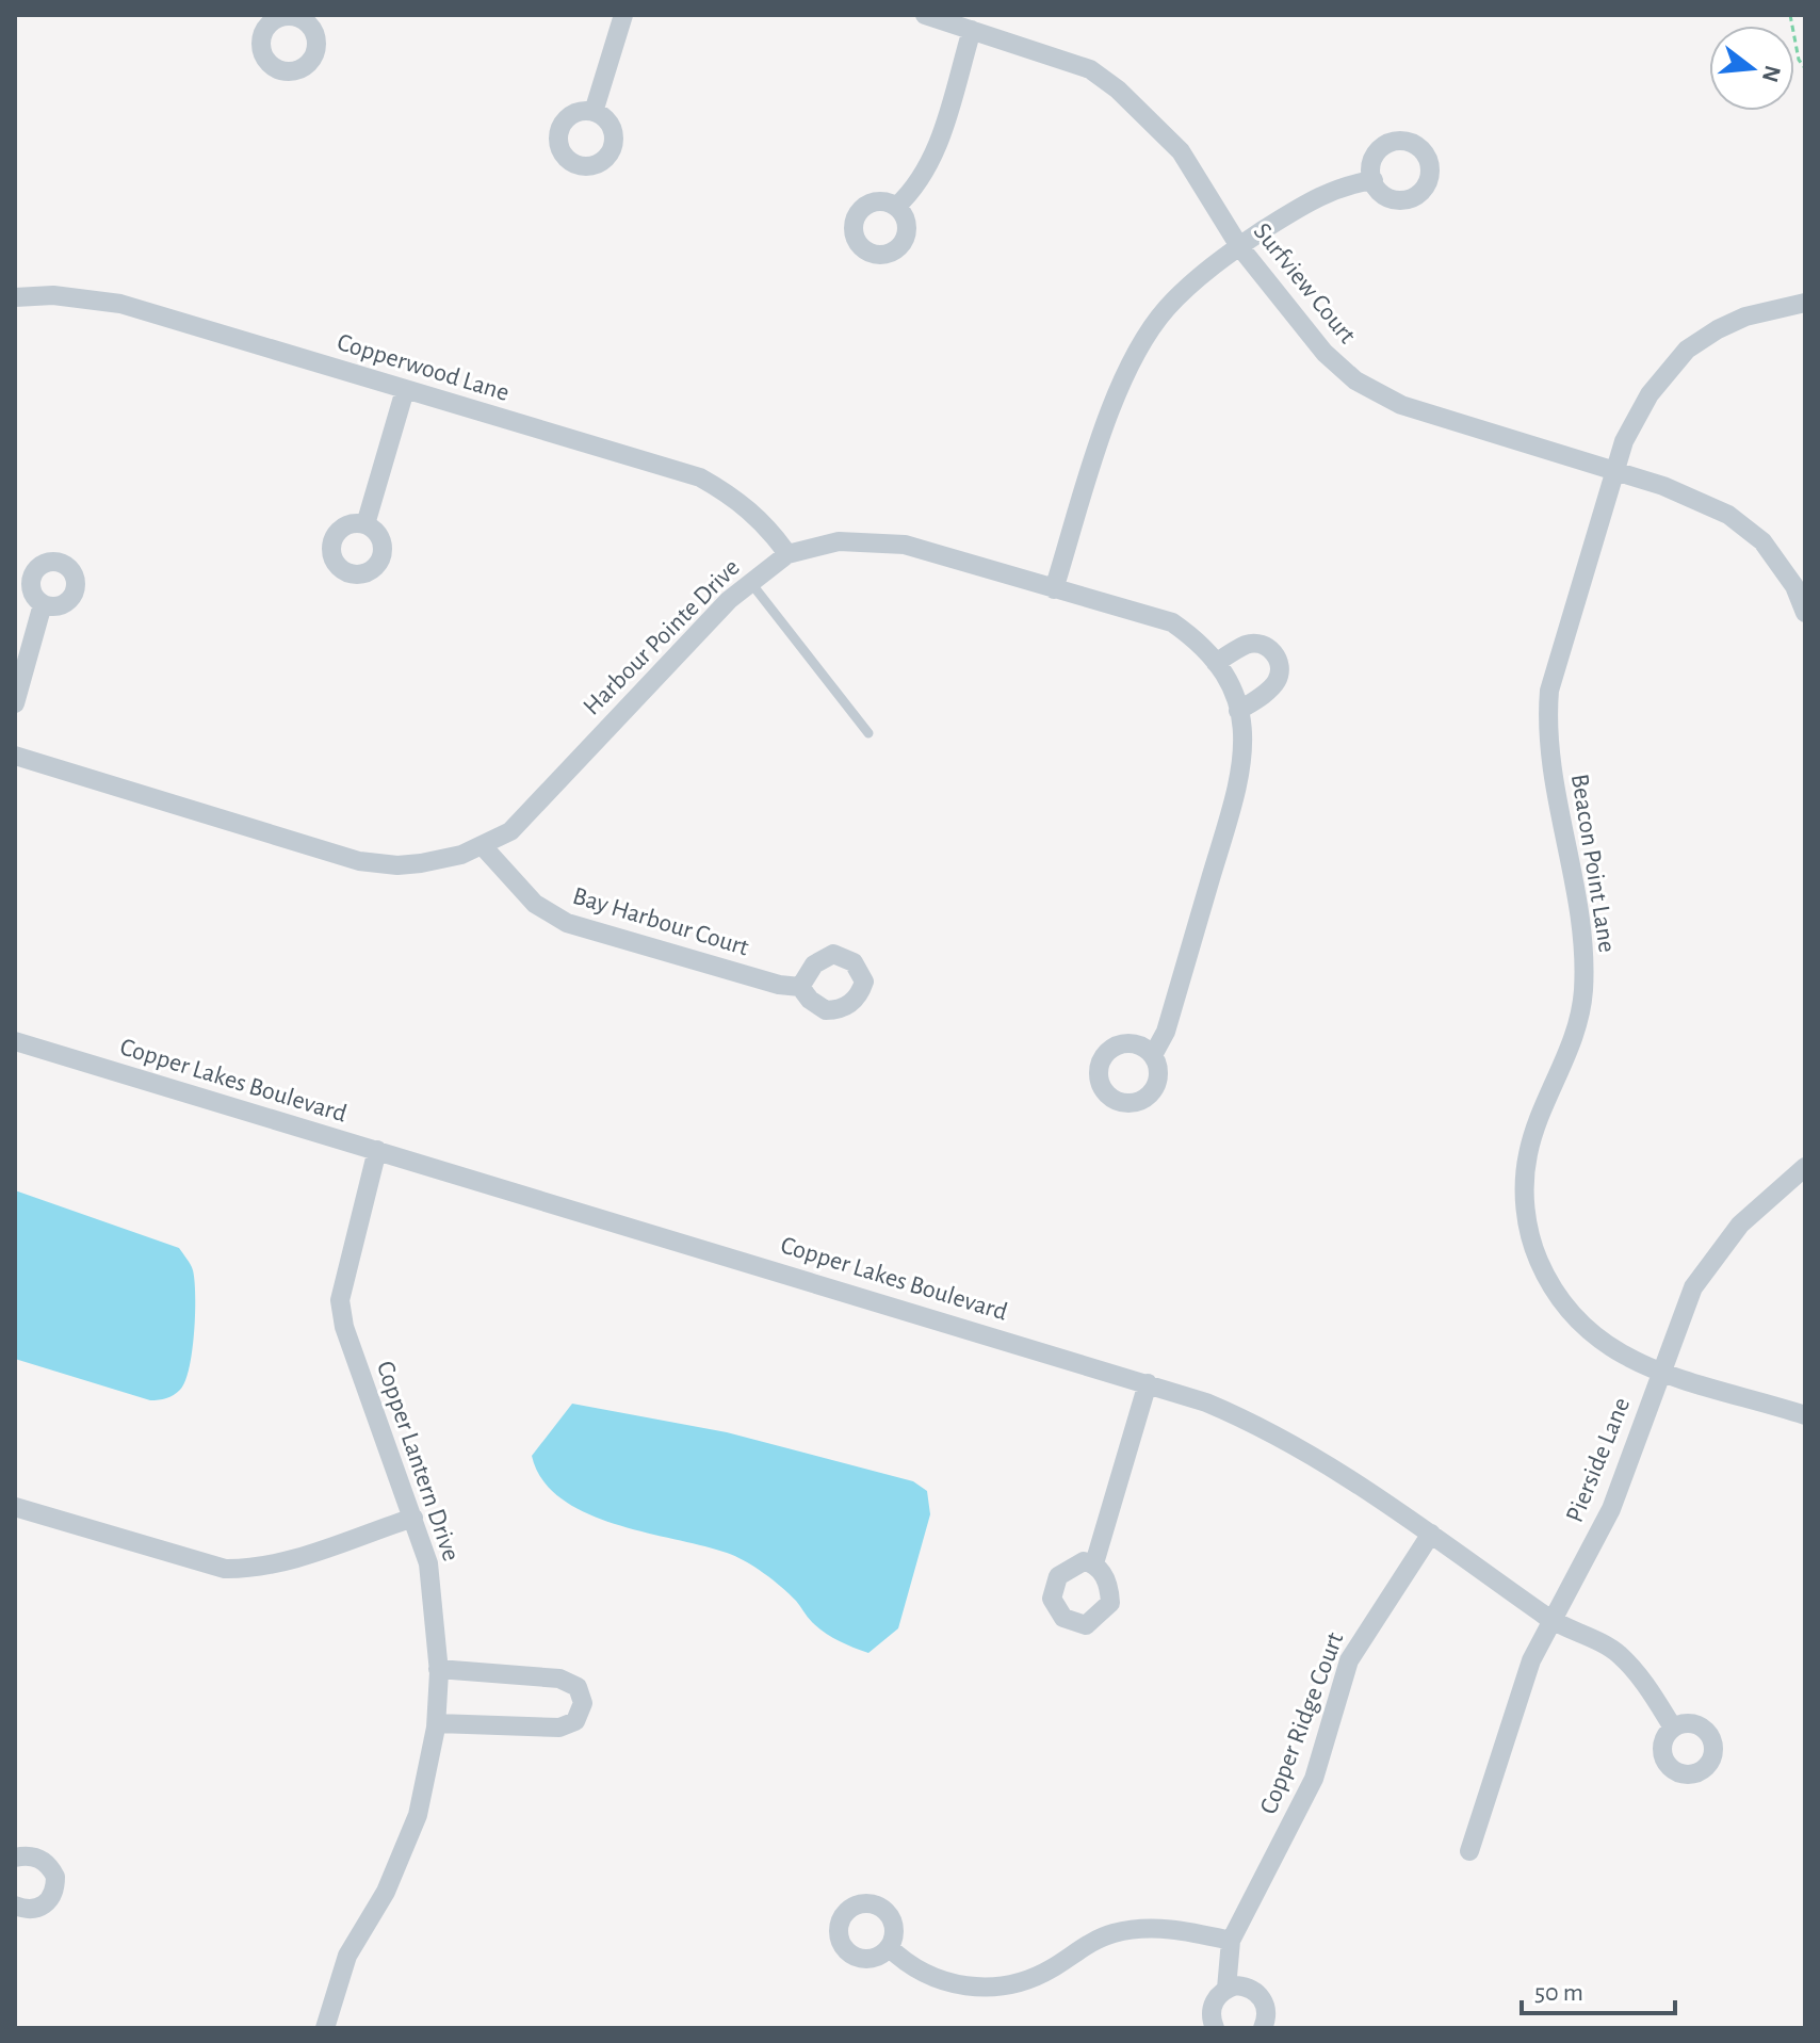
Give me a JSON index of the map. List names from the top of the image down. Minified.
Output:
{"streets":{"street":["Surfview Court","Copperwood Lane","Harbour Pointe Drive","Beacon Point Lane","Bay Harbour Court","Copper Lakes Boulevard","Pierside Lane","Copper Lantern Drive","Copper Ridge Court"]},"crossings":[["Surfview Court","Beacon Point Lane"],["Copperwood Lane","Harbour Pointe Drive"],["Harbour Pointe Drive","Bay Harbour Court"],["Beacon Point Lane","Pierside Lane"],["Copper Lakes Boulevard","Pierside Lane"],["Copper Lakes Boulevard","Copper Lantern Drive"],["Copper Lakes Boulevard","Copper Ridge Court"]],"scale_bar":"50 m","north":"right"}
